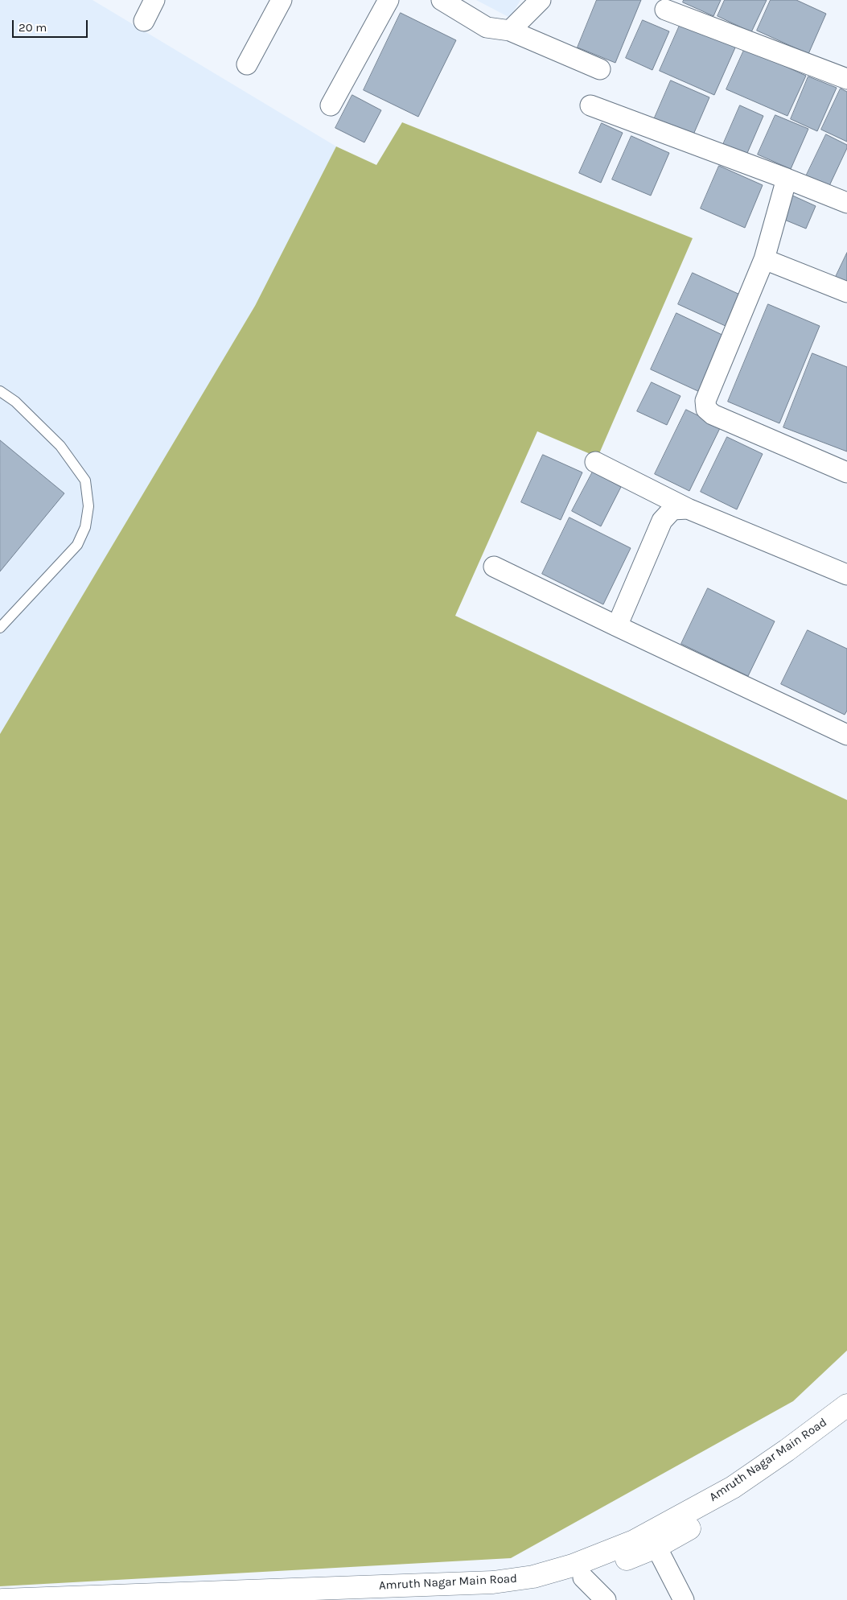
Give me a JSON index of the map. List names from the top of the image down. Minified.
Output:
{"streets":{"main road":["Amruth Nagar Main Road"]},"scale_bar":"20 m"}
